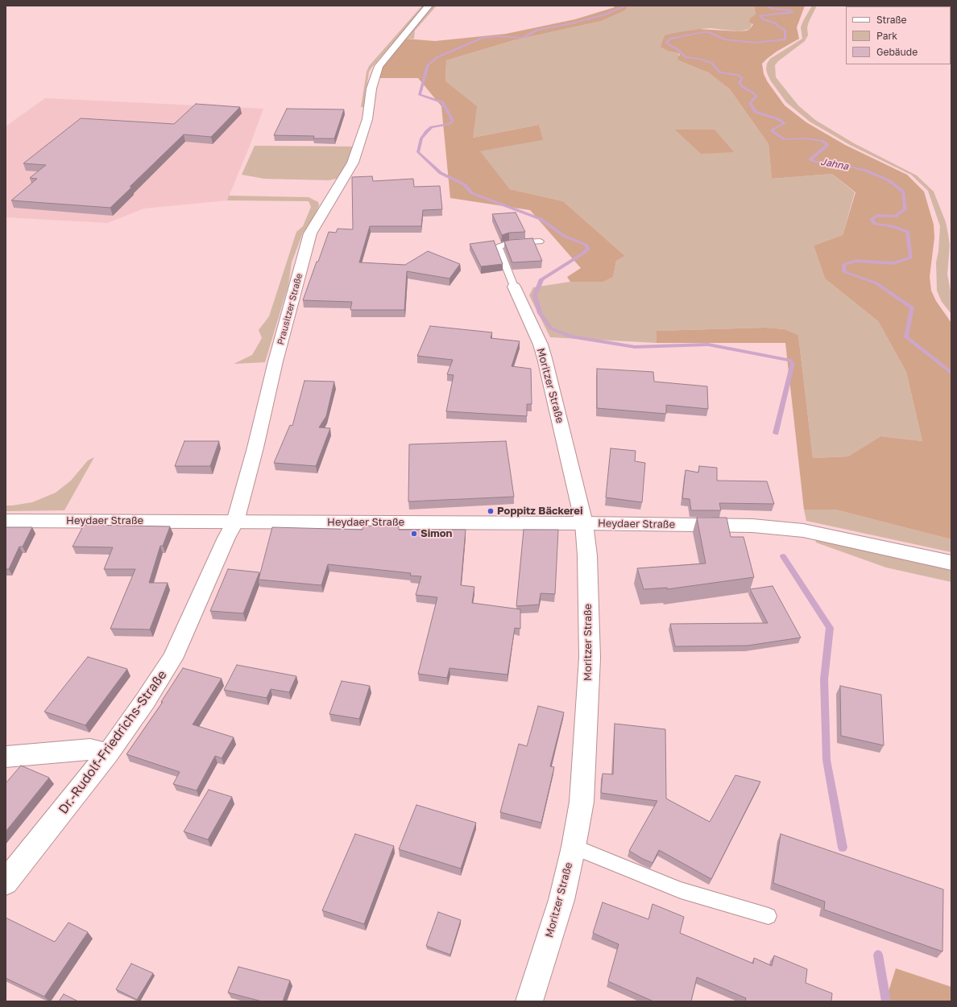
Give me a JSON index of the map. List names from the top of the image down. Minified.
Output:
{"streets":{"street":["Prausitzer Straße","Moritzer Straße","Heydaer Straße","Dr.-Rudolf-Friedrichs-Straße"]},"crossings":[["Prausitzer Straße","Heydaer Straße"],["Prausitzer Straße","Dr.-Rudolf-Friedrichs-Straße"],["Moritzer Straße","Heydaer Straße"],["Heydaer Straße","Dr.-Rudolf-Friedrichs-Straße"]],"water":["Jahna"],"places":["Poppitz Bäckerei","Simon"],"legend":["Straße","Park","Gebäude"]}
